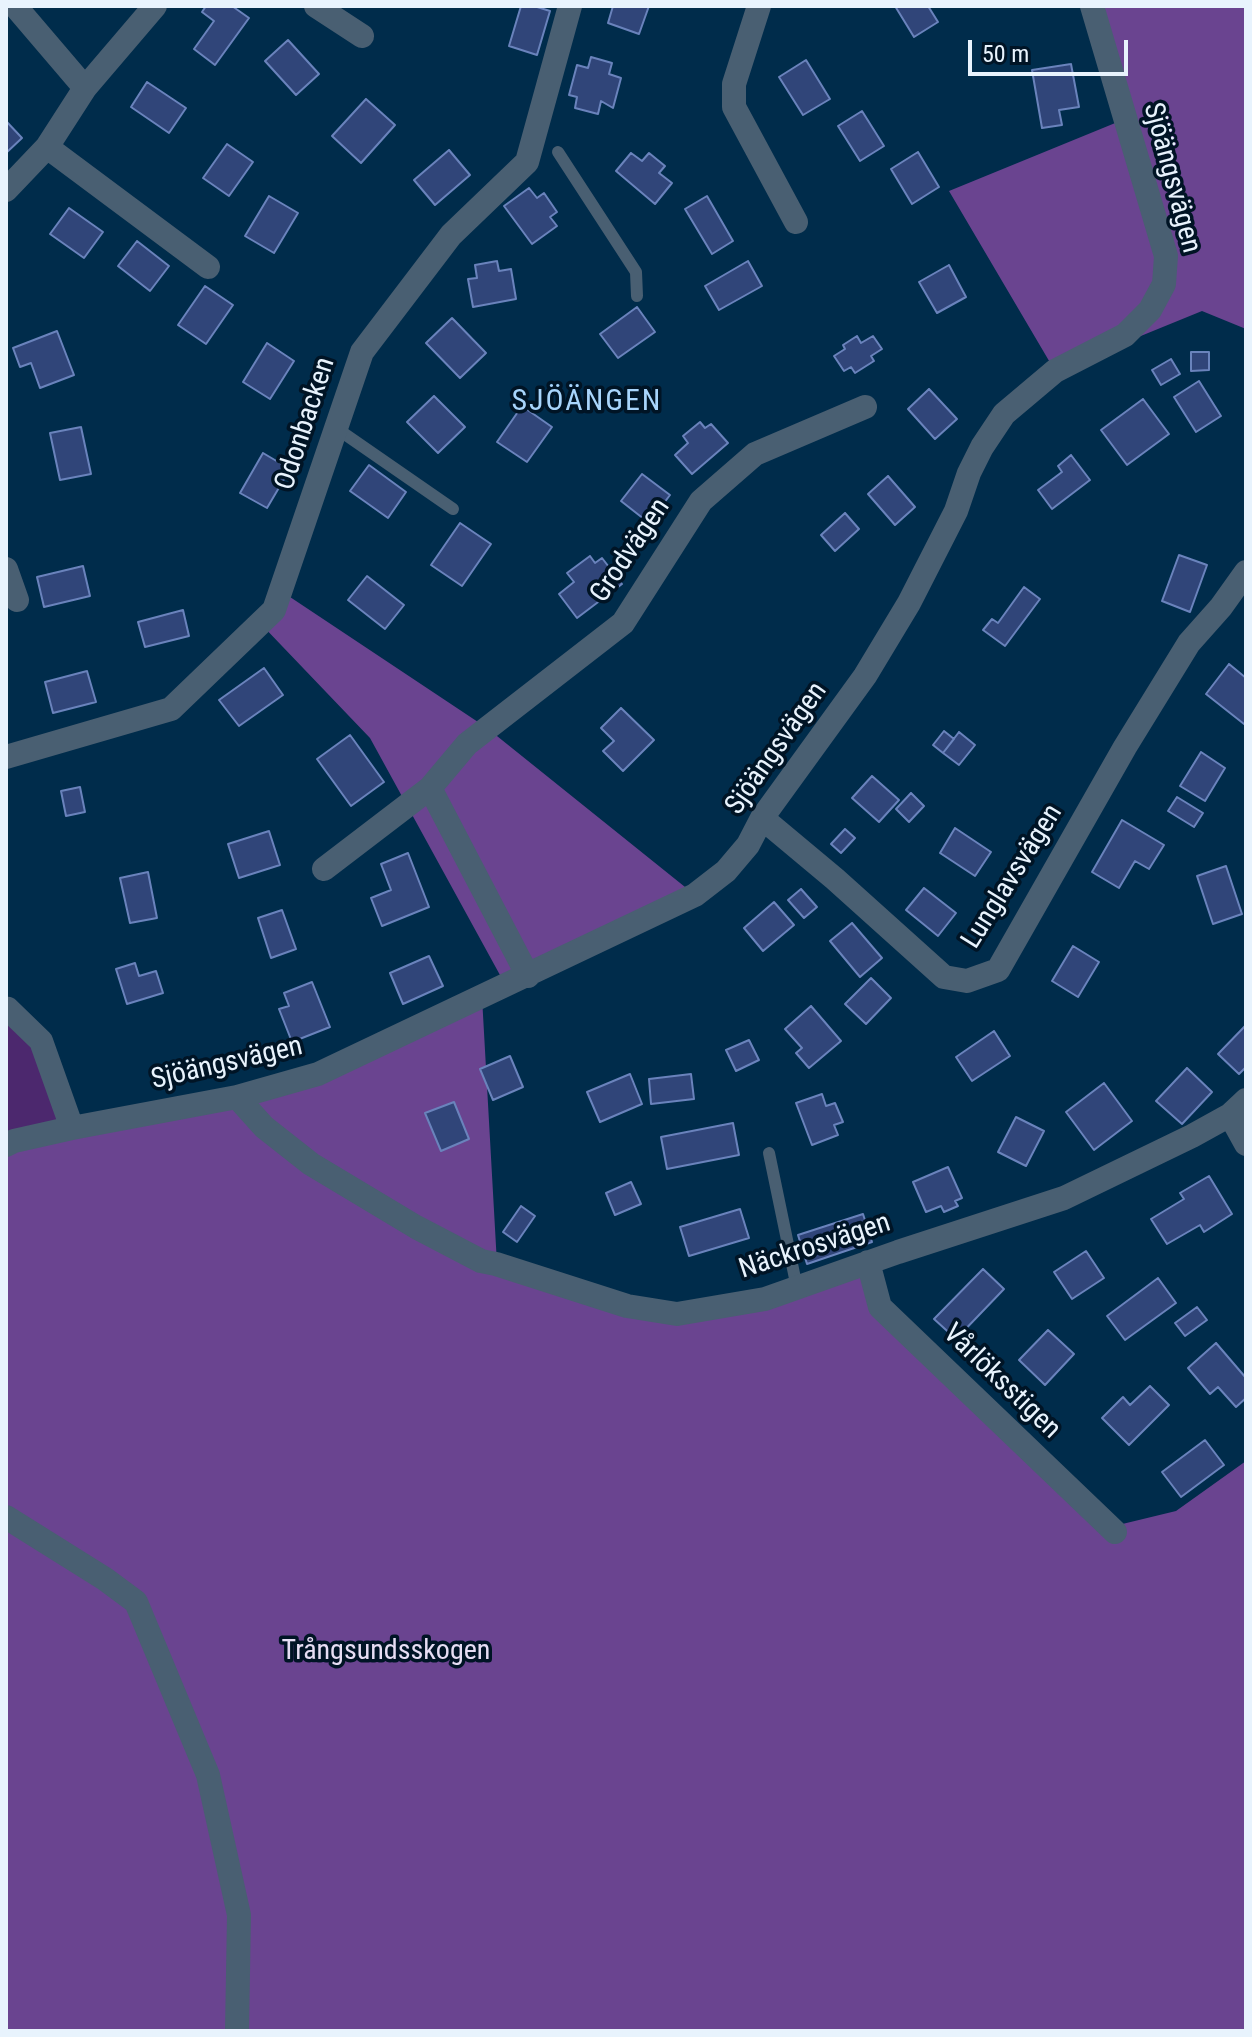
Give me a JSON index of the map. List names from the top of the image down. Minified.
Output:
{"streets":{"street":["Sjöängsvägen","Odonbacken","Grodvägen","Lunglavsvägen","Näckrosvägen","Vårlöksstigen"]},"crossings":[["Sjöängsvägen","Lunglavsvägen"],["Sjöängsvägen","Näckrosvägen"],["Näckrosvägen","Vårlöksstigen"]],"districts":["SJÖÄNGEN"],"parks":["Trångsundsskogen"],"scale_bar":"50 m"}
